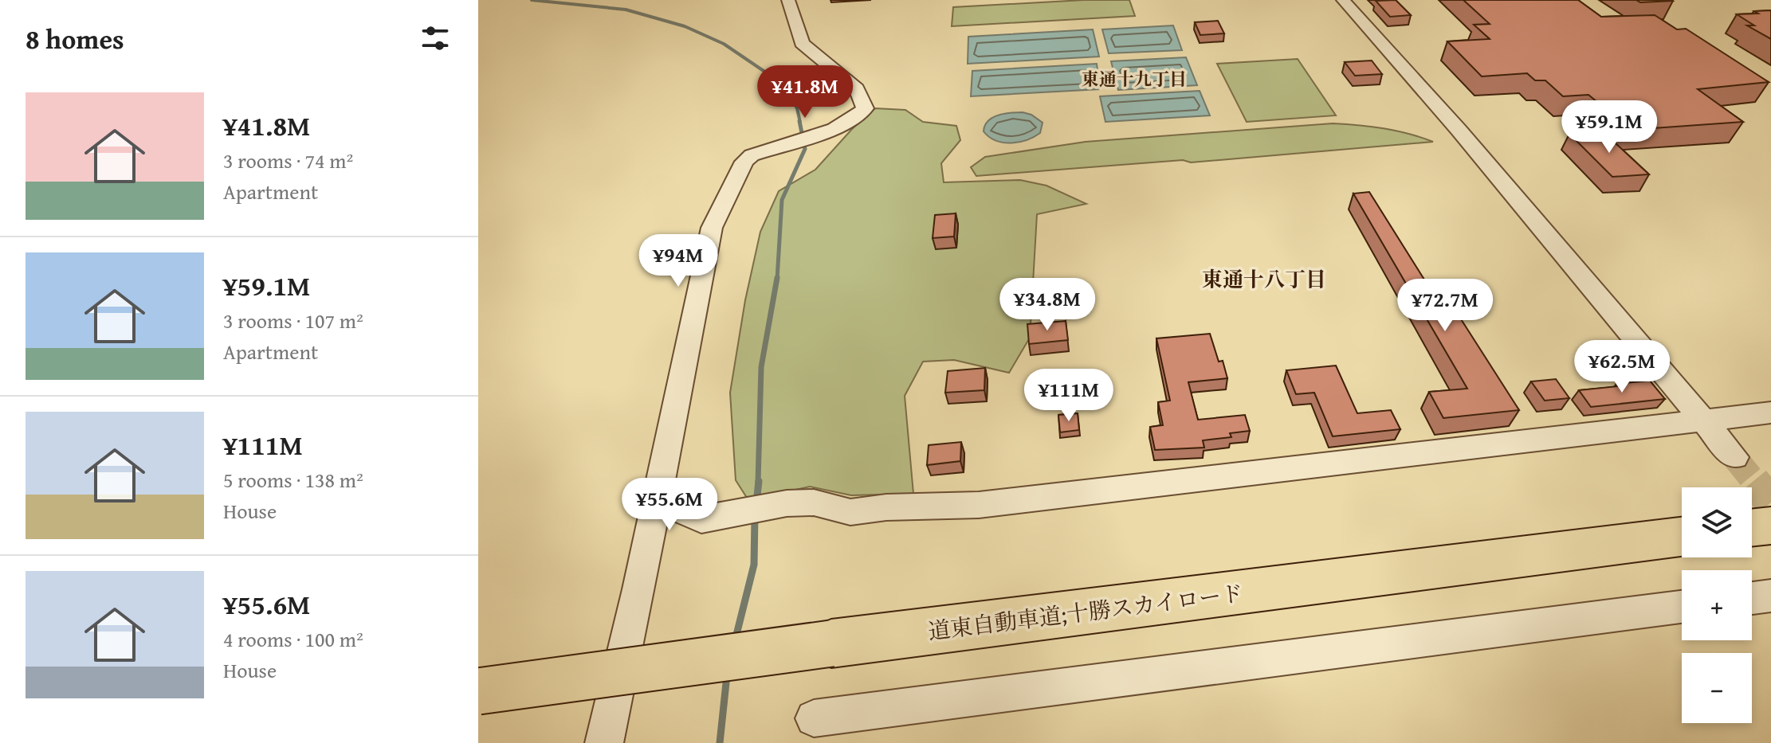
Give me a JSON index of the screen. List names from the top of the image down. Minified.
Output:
{"streets":{"highway":["道東自動車道;十勝スカイロード"]},"districts":["東通十九丁目","東通十八丁目"],"page":{"heading":"8 homes","price":["¥41.8M","¥59.1M","¥94M","¥34.8M","¥72.7M","¥62.5M","¥111M","¥55.6M"],"list":[{"name":"¥41.8M","note":"3 rooms · 74 m² · Apartment"},{"name":"¥59.1M","note":"3 rooms · 107 m² · Apartment"},{"name":"¥111M","note":"5 rooms · 138 m² · House"},{"name":"¥55.6M","note":"4 rooms · 100 m² · House"}],"map_buttons":["+","−"]}}
